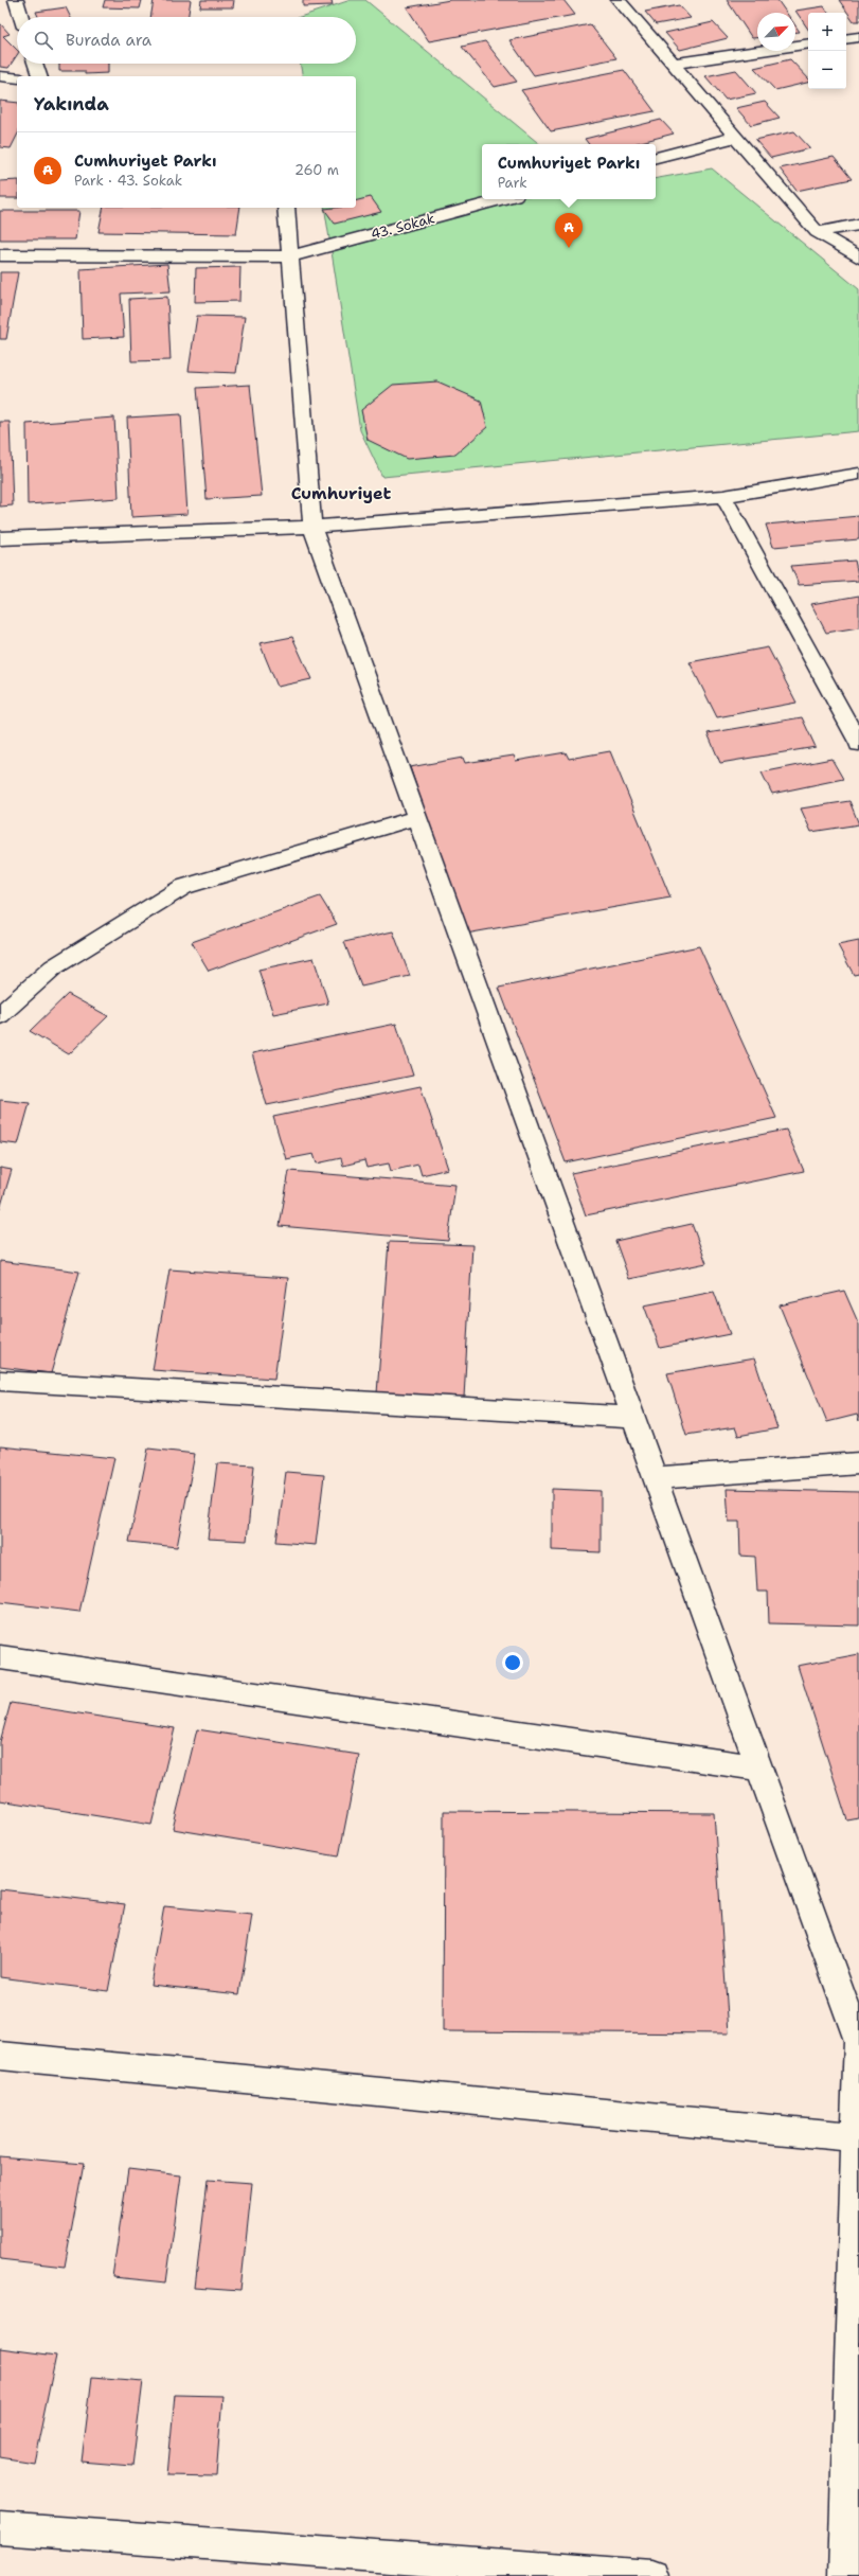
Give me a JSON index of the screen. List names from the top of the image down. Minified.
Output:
{"streets":{"street":["43. Sokak"]},"districts":["Cumhuriyet"],"north":"top right","page":{"map_buttons":["+","−"],"search":"Burada ara","heading":"Yakında","list":[{"mark":"A","name":"Cumhuriyet Parkı","note":"Park · 43. Sokak","value":"260 m"}],"popup":["Cumhuriyet Parkı","Park"],"pins":"A"}}
